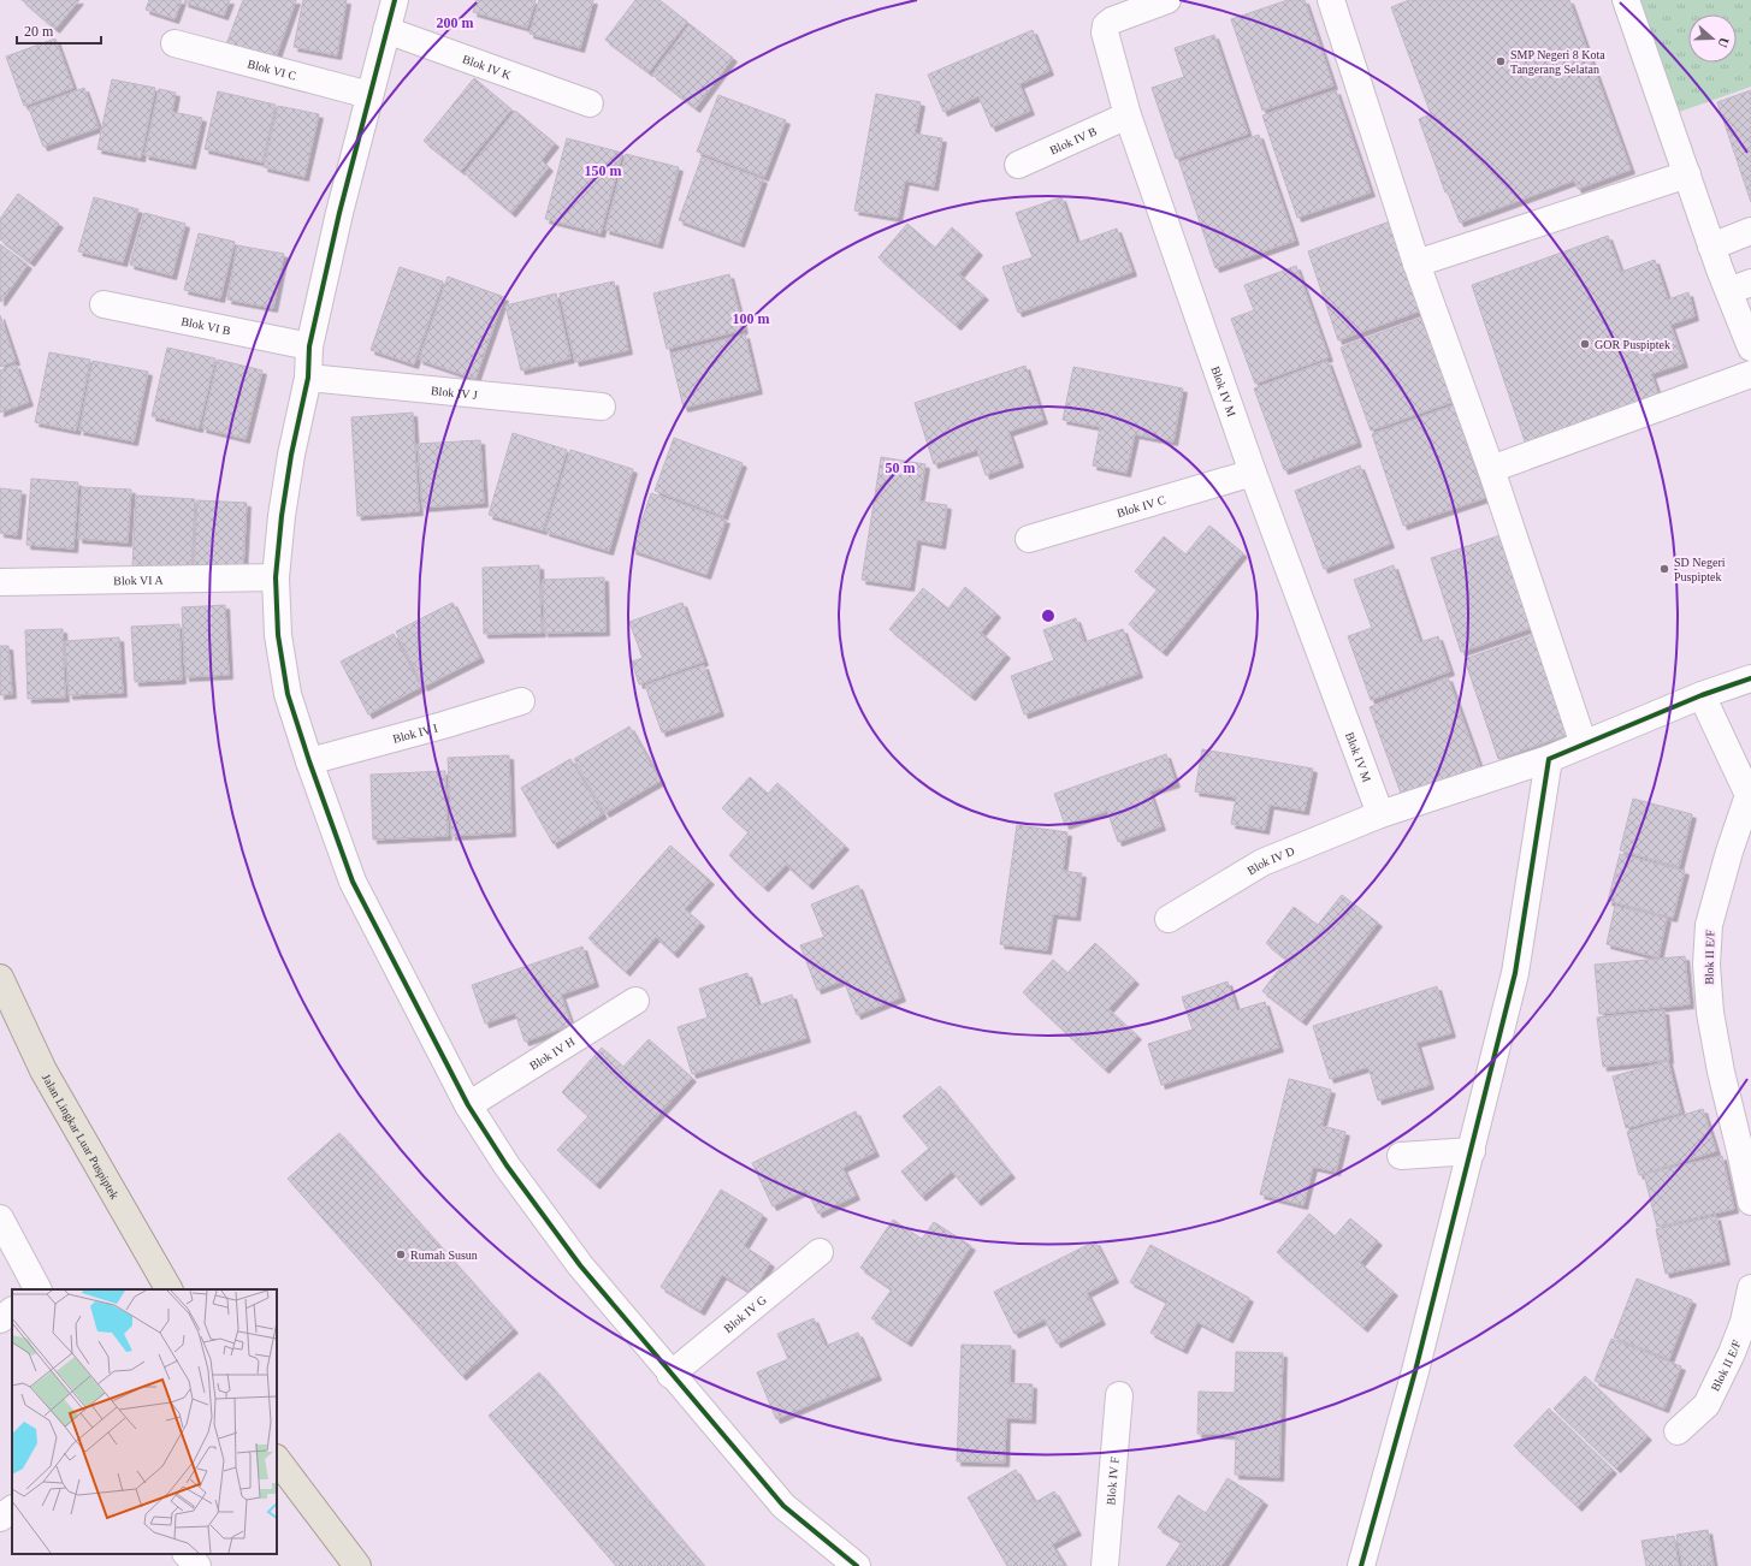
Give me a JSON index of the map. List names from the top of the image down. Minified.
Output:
{"streets":{"main road":["Jalan Lingkar Luar Puspiptek"],"street":["Blok IV K","Blok VI C","Blok IV B","Blok VI B","Blok IV M","Blok IV J","Blok IV C","Blok VI A","Blok IV I","Blok IV D","Blok II E/F","Blok IV H","Blok IV G","Blok IV F"]},"crossings":[["Blok IV B","Blok IV M"],["Blok IV M","Blok IV C"],["Blok IV M","Blok IV D"],["Blok IV D","Blok II E/F"]],"places":["SMP Negeri 8 Kota Tangerang Selatan","GOR Puspiptek","SD Negeri Puspiptek","Rumah Susun"],"scale_bar":"20 m","north":"right","rings":["200 m","150 m","100 m","50 m"]}
